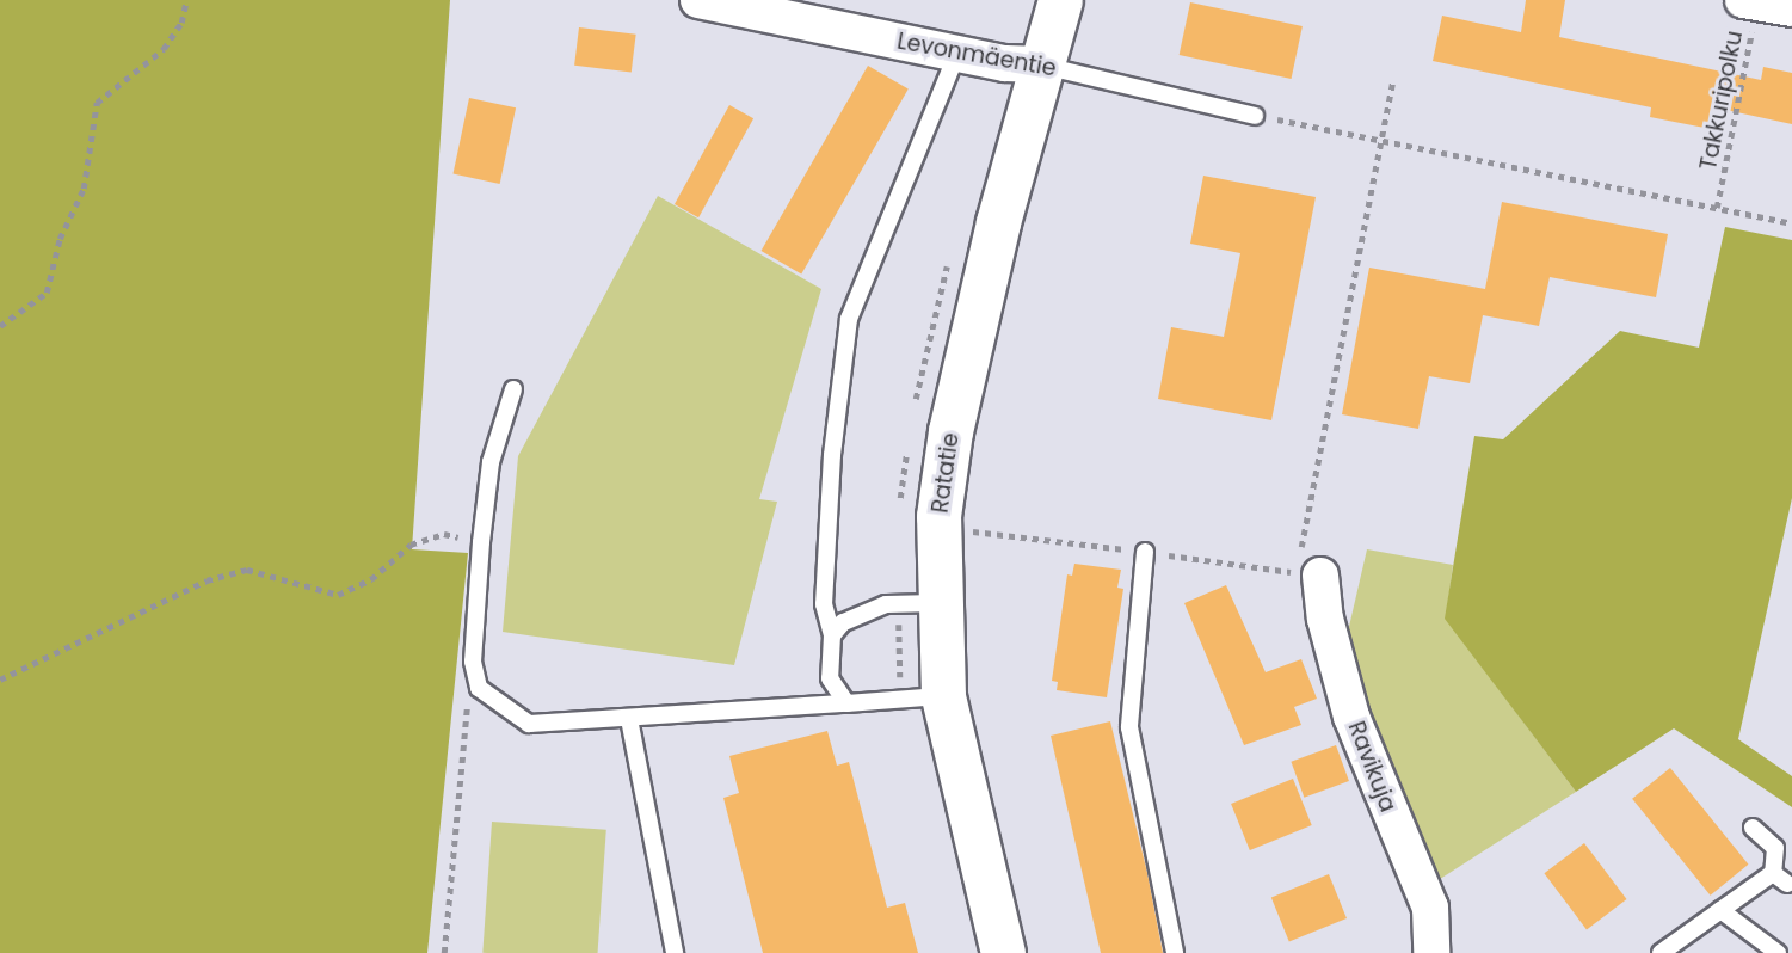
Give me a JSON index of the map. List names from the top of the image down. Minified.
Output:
{"streets":{"street":["Levonmäentie","Ratatie","Ravikuja"],"path":["Takkuripolku"]},"crossings":[["Levonmäentie","Ratatie"]]}
